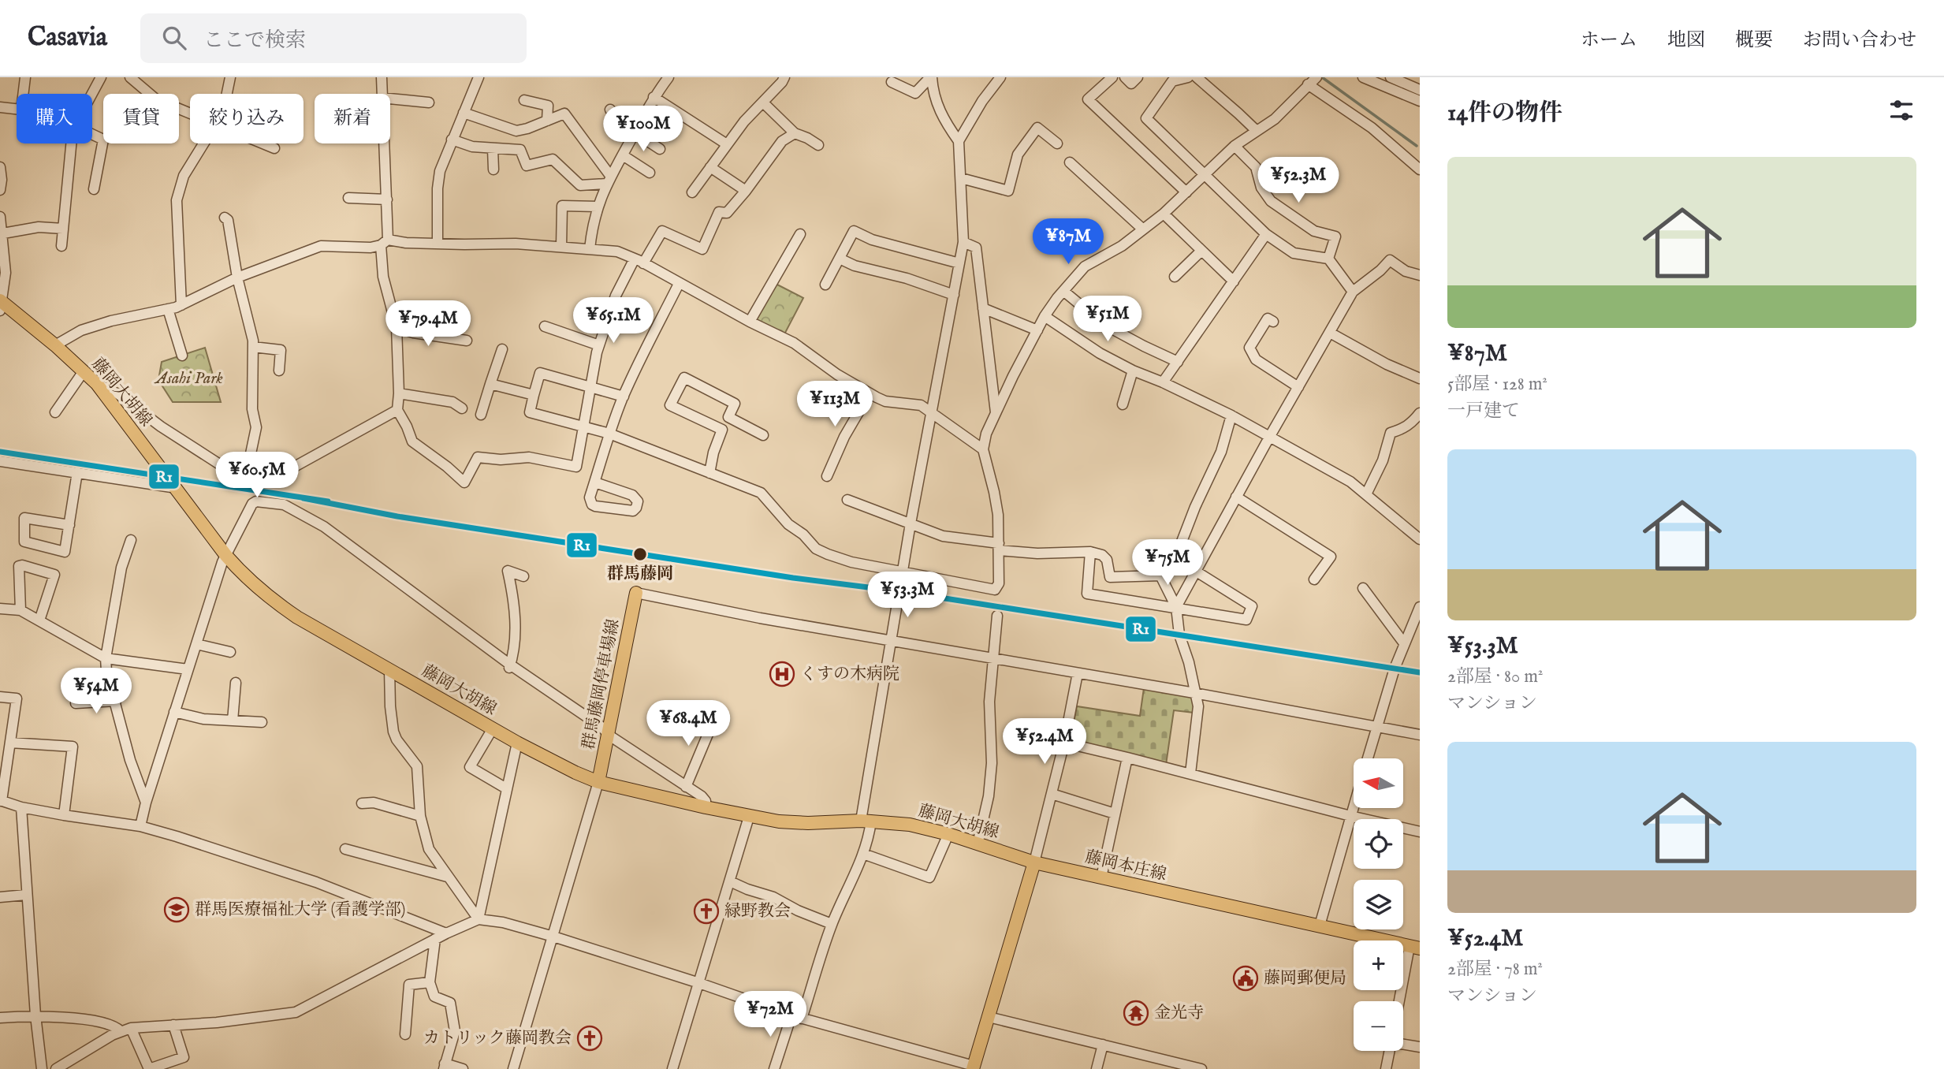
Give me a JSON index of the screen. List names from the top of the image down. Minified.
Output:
{"streets":{"main road":["藤岡大胡線","群馬藤岡停車場線","藤岡本庄線"]},"crossings":[["藤岡大胡線","群馬藤岡停車場線"],["藤岡大胡線","藤岡本庄線"]],"parks":["Asahi Park"],"places":{"other":["群馬藤岡"],"hospital":["くすの木病院"],"school or university":["群馬医療福祉大学 (看護学部)"],"church":["緑野教会","カトリック藤岡教会"],"public building":["藤岡郵便局"],"temple":["金光寺"]},"lines":["transit line R1"],"north":"left","page":{"header":"Casavia","search":"ここで検索","nav":["ホーム","地図","概要","お問い合わせ"],"heading":"14件の物件","chip":["購入","賃貸","絞り込み","新着"],"price":["¥100M","¥52.3M","¥87M","¥51M","¥65.1M","¥79.4M","¥113M","¥60.5M","¥75M","¥53.3M","¥54M","¥68.4M","¥52.4M","¥72M"],"list":[{"name":"¥87M","note":"5部屋 · 128 m² · 一戸建て"},{"name":"¥53.3M","note":"2部屋 · 80 m² · マンション"},{"name":"¥52.4M","note":"2部屋 · 78 m² · マンション"}],"map_buttons":["+","−"]}}
